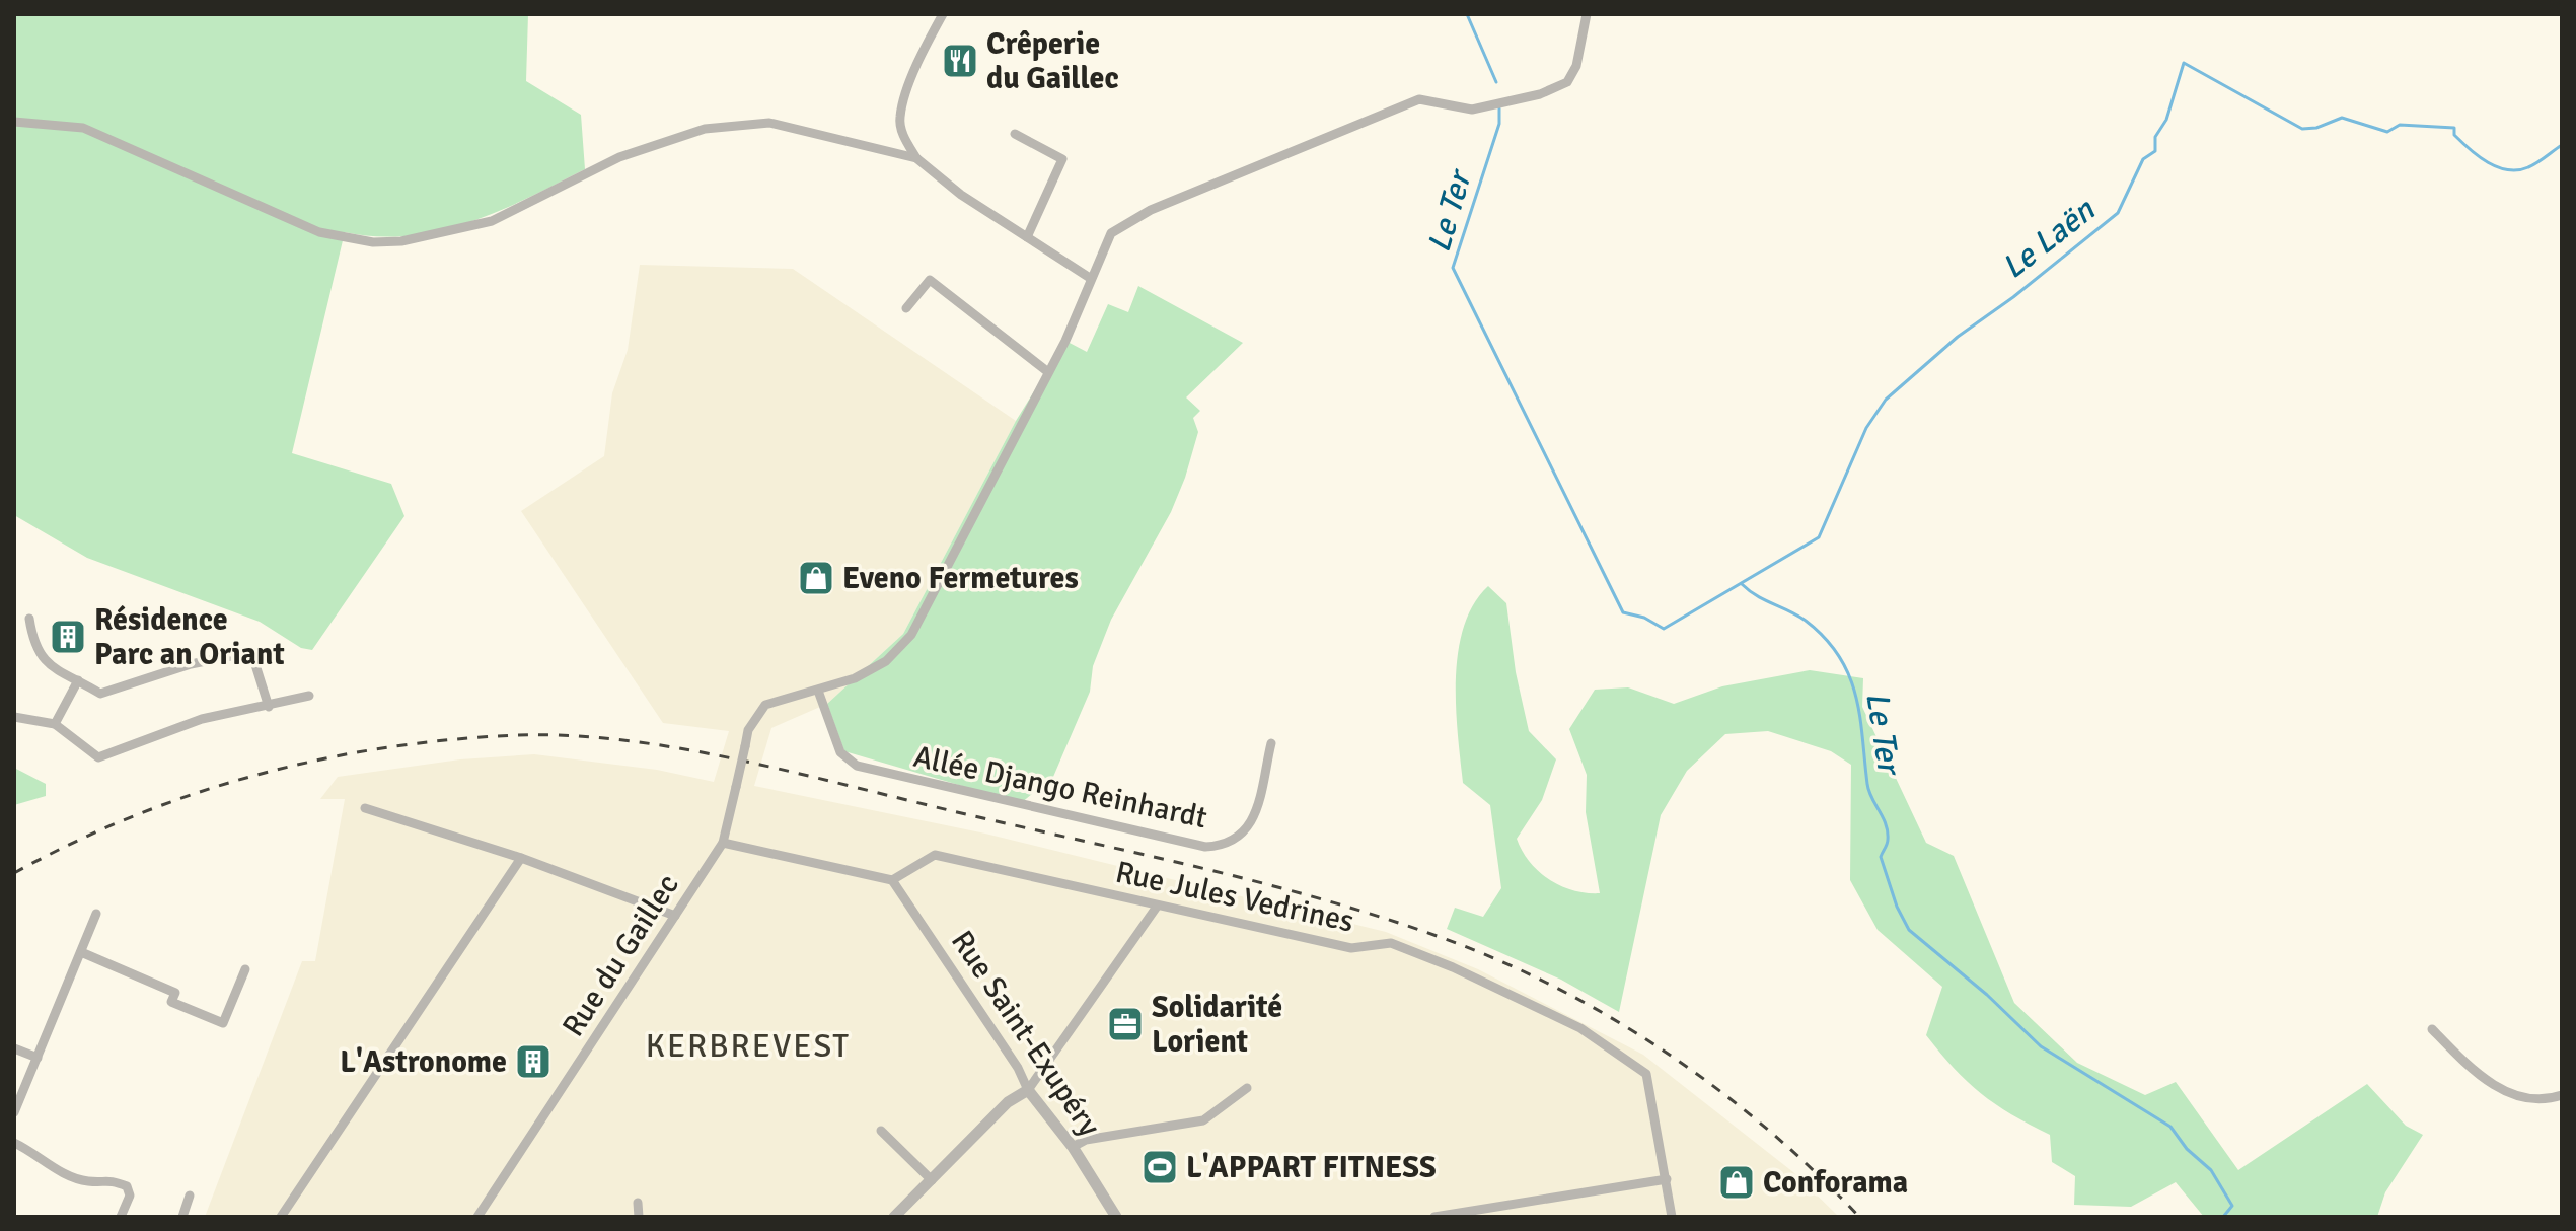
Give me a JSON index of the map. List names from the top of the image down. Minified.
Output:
{"streets":{"street":["Allée Django Reinhardt","Rue Jules Vedrines","Rue du Gaillec","Rue Saint-Exupéry"]},"crossings":[["Allée Django Reinhardt","Rue du Gaillec"],["Rue Jules Vedrines","Rue Saint-Exupéry"]],"districts":["KERBREVEST"],"water":["Le Ter","Le Laën"],"places":{"restaurant":["Crêperie du Gaillec"],"shop":["Eveno Fermetures","Conforama"],"building":["Résidence Parc an Oriant","L'Astronome"],"office":["Solidarité Lorient"],"sports":["L'APPART FITNESS"]}}
